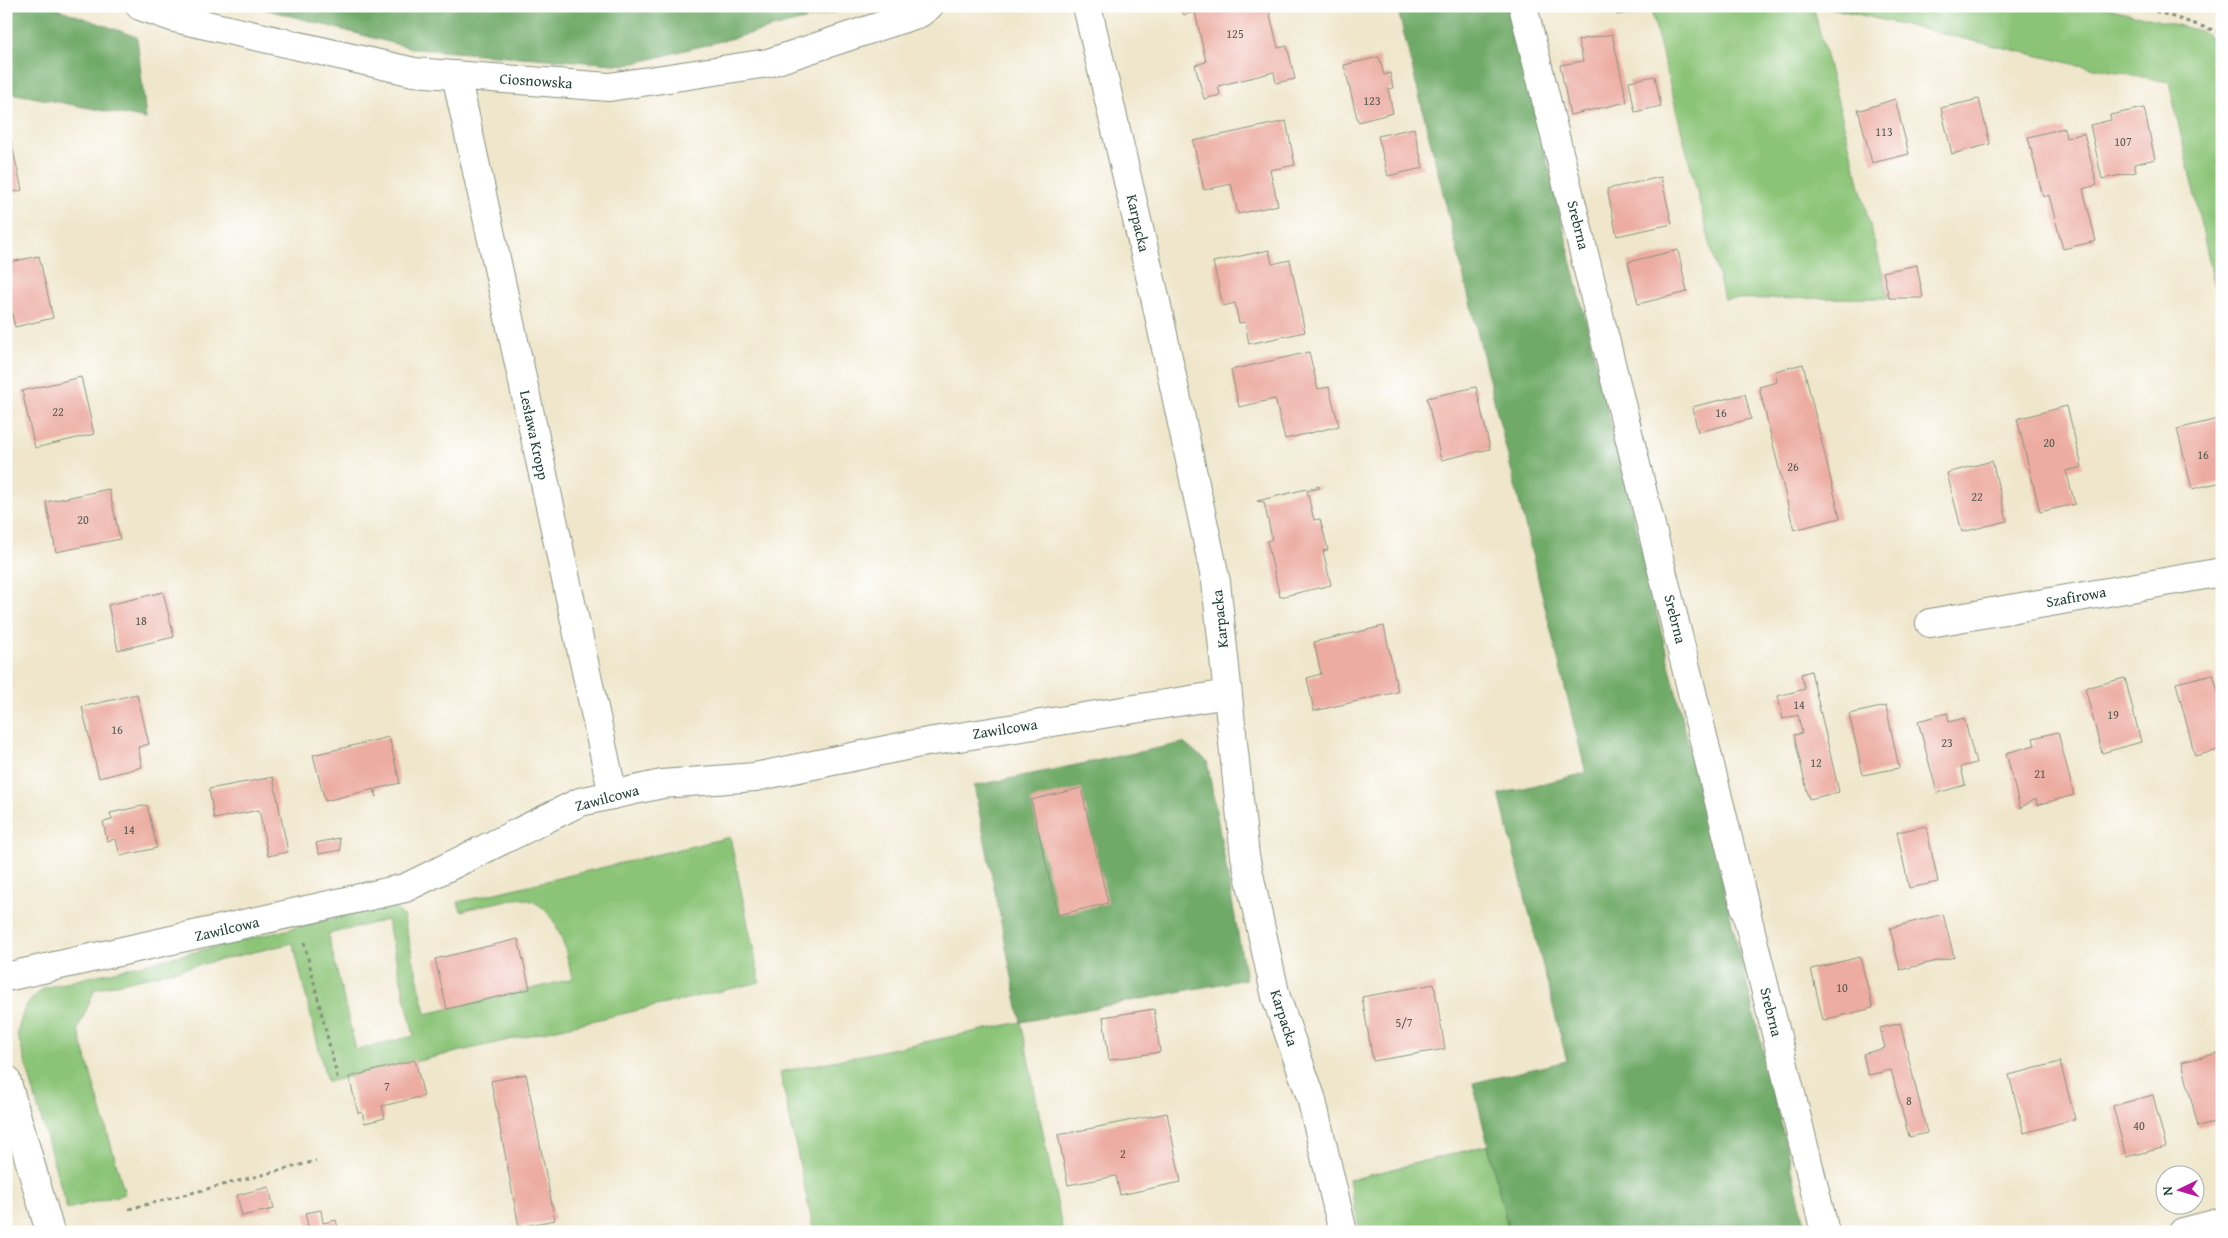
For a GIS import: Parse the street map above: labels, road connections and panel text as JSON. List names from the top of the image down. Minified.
{"streets":{"street":["Ciosnowska","Karpacka","Srebrna","Lesława Kropp","Szafirowa","Zawilcowa"]},"crossings":[["Ciosnowska","Lesława Kropp"],["Karpacka","Zawilcowa"],["Lesława Kropp","Zawilcowa"]],"house_numbers":["125","123","113","107","22","16","20","16","26","22","20","18","14","19","16","23","12","21","14","10","5/7","7","8","40","2"],"north":"left"}
